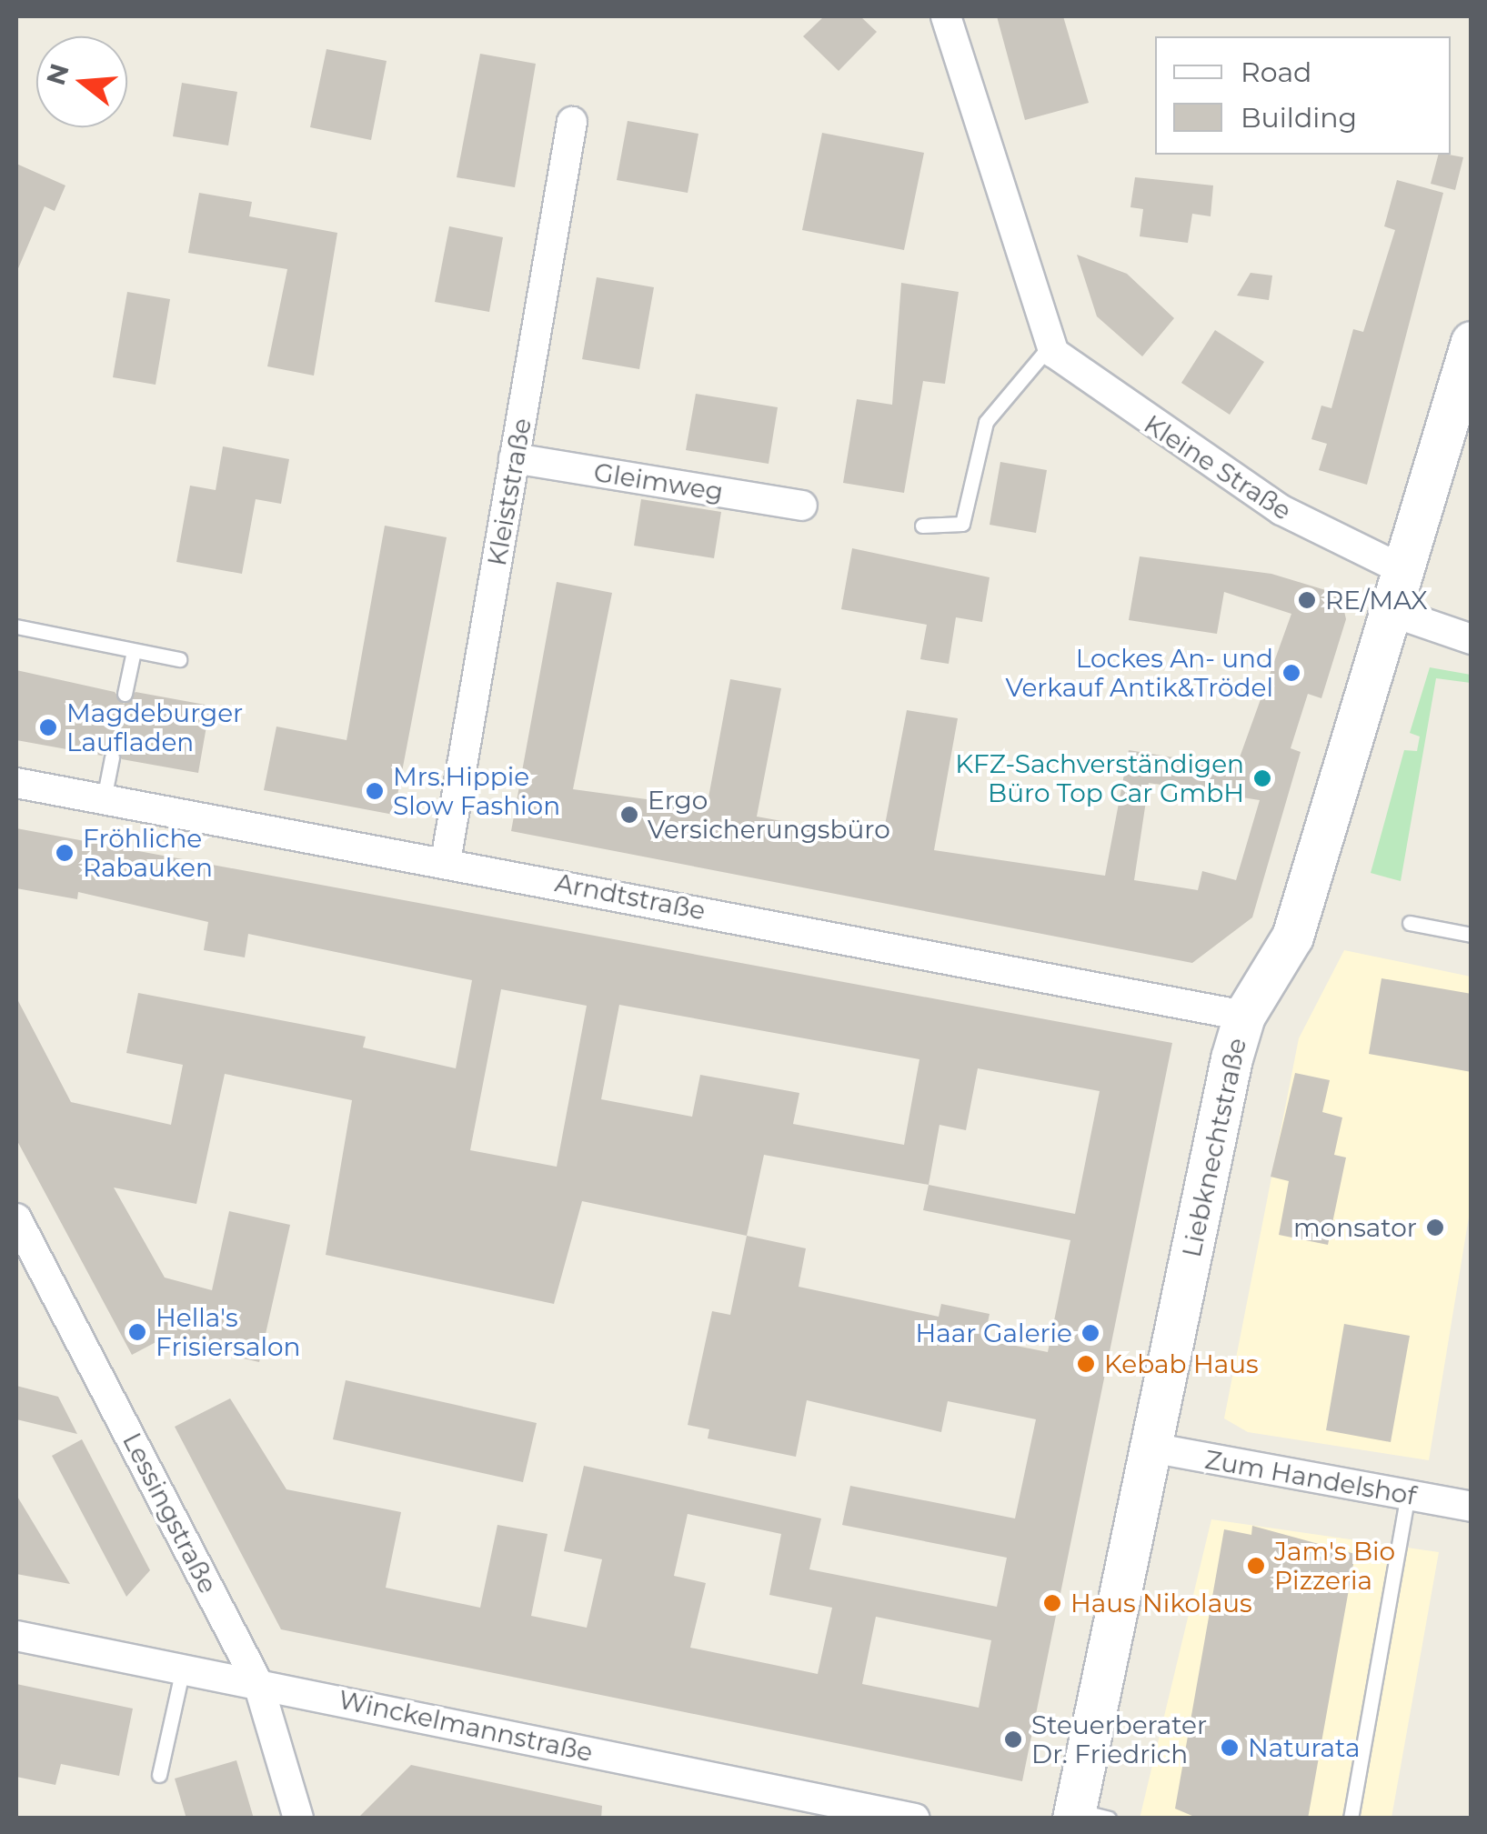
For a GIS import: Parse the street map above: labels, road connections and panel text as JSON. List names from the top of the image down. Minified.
{"streets":{"main road":["Liebknechtstraße"],"street":["Kleine Straße","Gleimweg","Kleiststraße","Arndtstraße","Zum Handelshof","Lessingstraße","Winckelmannstraße"]},"crossings":[["Kleine Straße","Liebknechtstraße"],["Gleimweg","Kleiststraße"],["Kleiststraße","Arndtstraße"],["Arndtstraße","Liebknechtstraße"],["Liebknechtstraße","Zum Handelshof"],["Lessingstraße","Winckelmannstraße"]],"places":["RE/MAX","Lockes An- und Verkauf Antik&Trödel","Magdeburger Laufladen","KFZ-Sachverständigen Büro Top Car GmbH","Mrs.Hippie Slow Fashion","Ergo Versicherungsbüro","Fröhliche Rabauken","monsator","Hella's Frisiersalon","Haar Galerie","Kebab Haus","Jam's Bio Pizzeria","Haus Nikolaus","Steuerberater Dr. Friedrich","Naturata"],"legend":["Road","Building"],"north":"left"}
